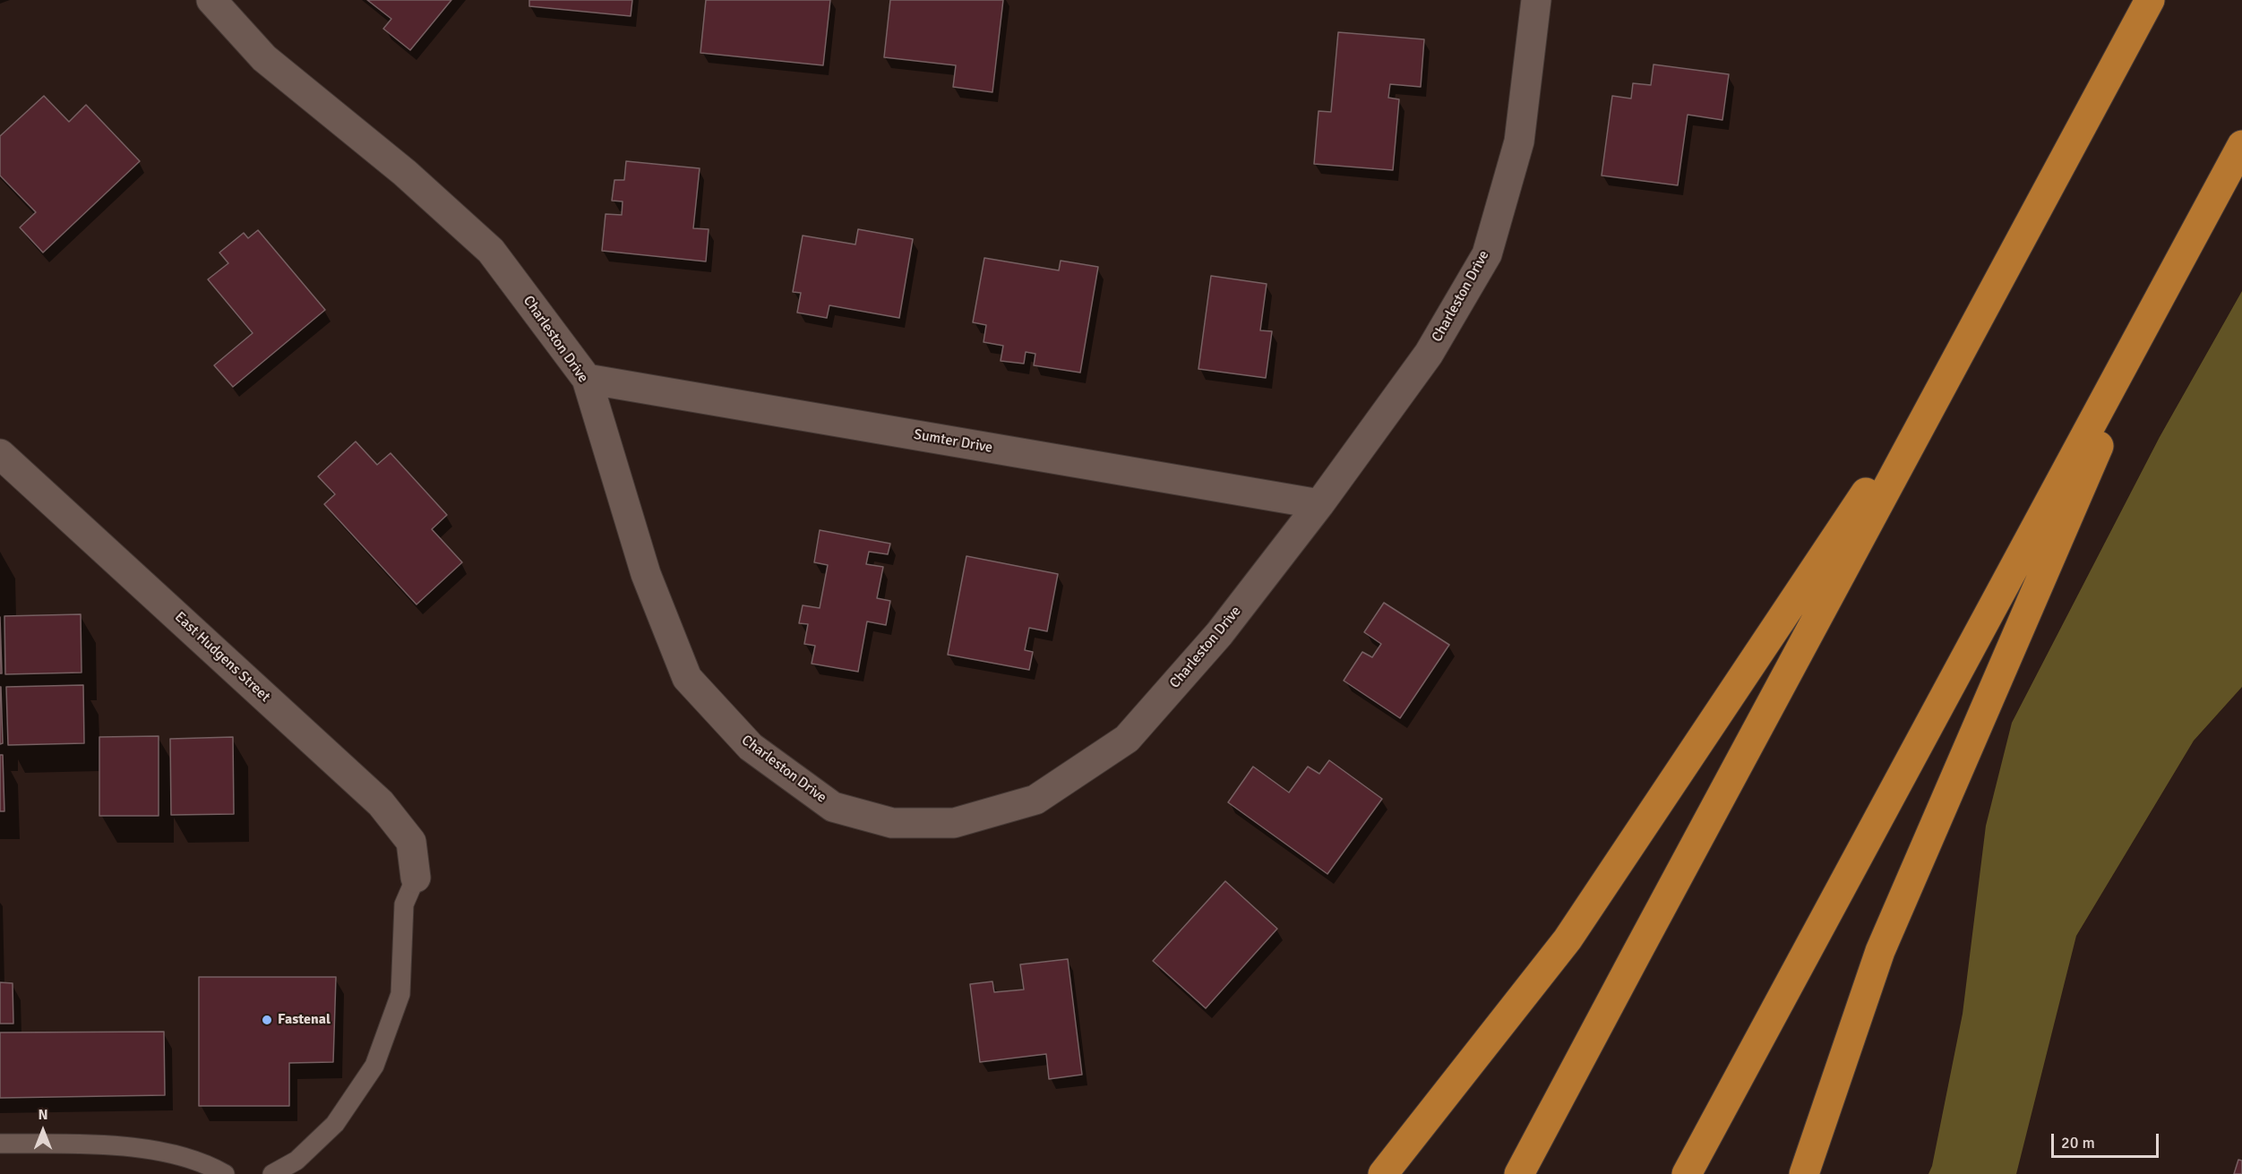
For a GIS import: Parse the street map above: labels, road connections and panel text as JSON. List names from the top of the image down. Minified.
{"streets":{"street":["Charleston Drive","Sumter Drive","East Hudgens Street"]},"crossings":[["Charleston Drive","Sumter Drive"]],"places":["Fastenal"],"scale_bar":"20 m","north":"top"}
